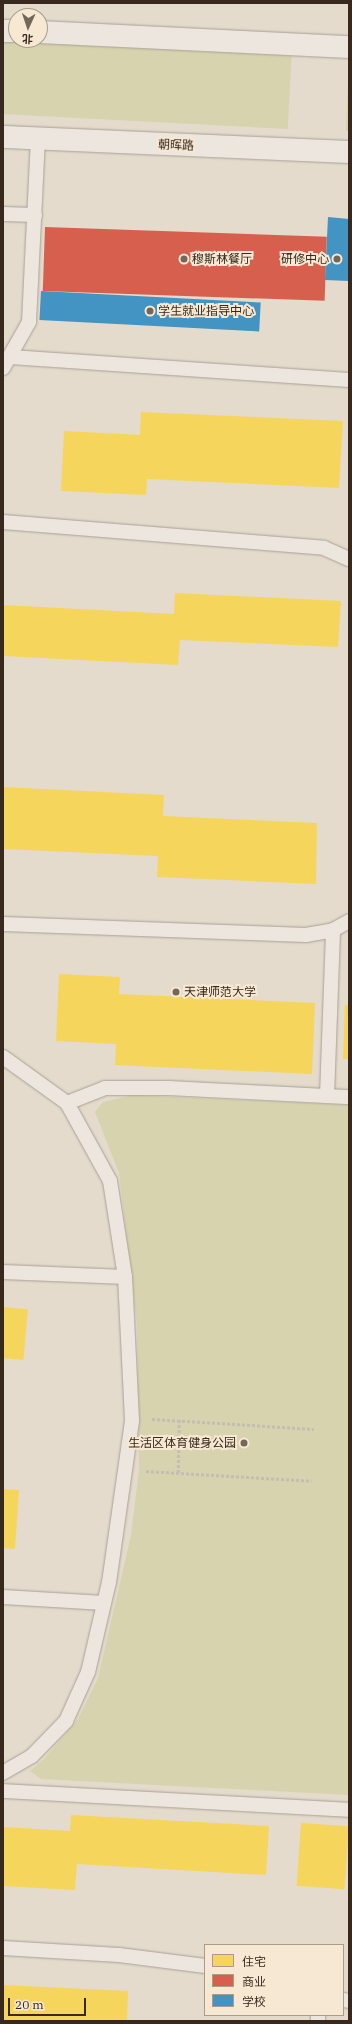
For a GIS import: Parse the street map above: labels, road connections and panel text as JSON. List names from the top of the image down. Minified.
{"streets":{"street":["朝晖路"]},"places":["穆斯林餐厅","研修中心","学生就业指导中心","天津师范大学","生活区体育健身公园"],"legend":["住宅","商业","学校"],"scale_bar":"20 m","north":"bottom"}
